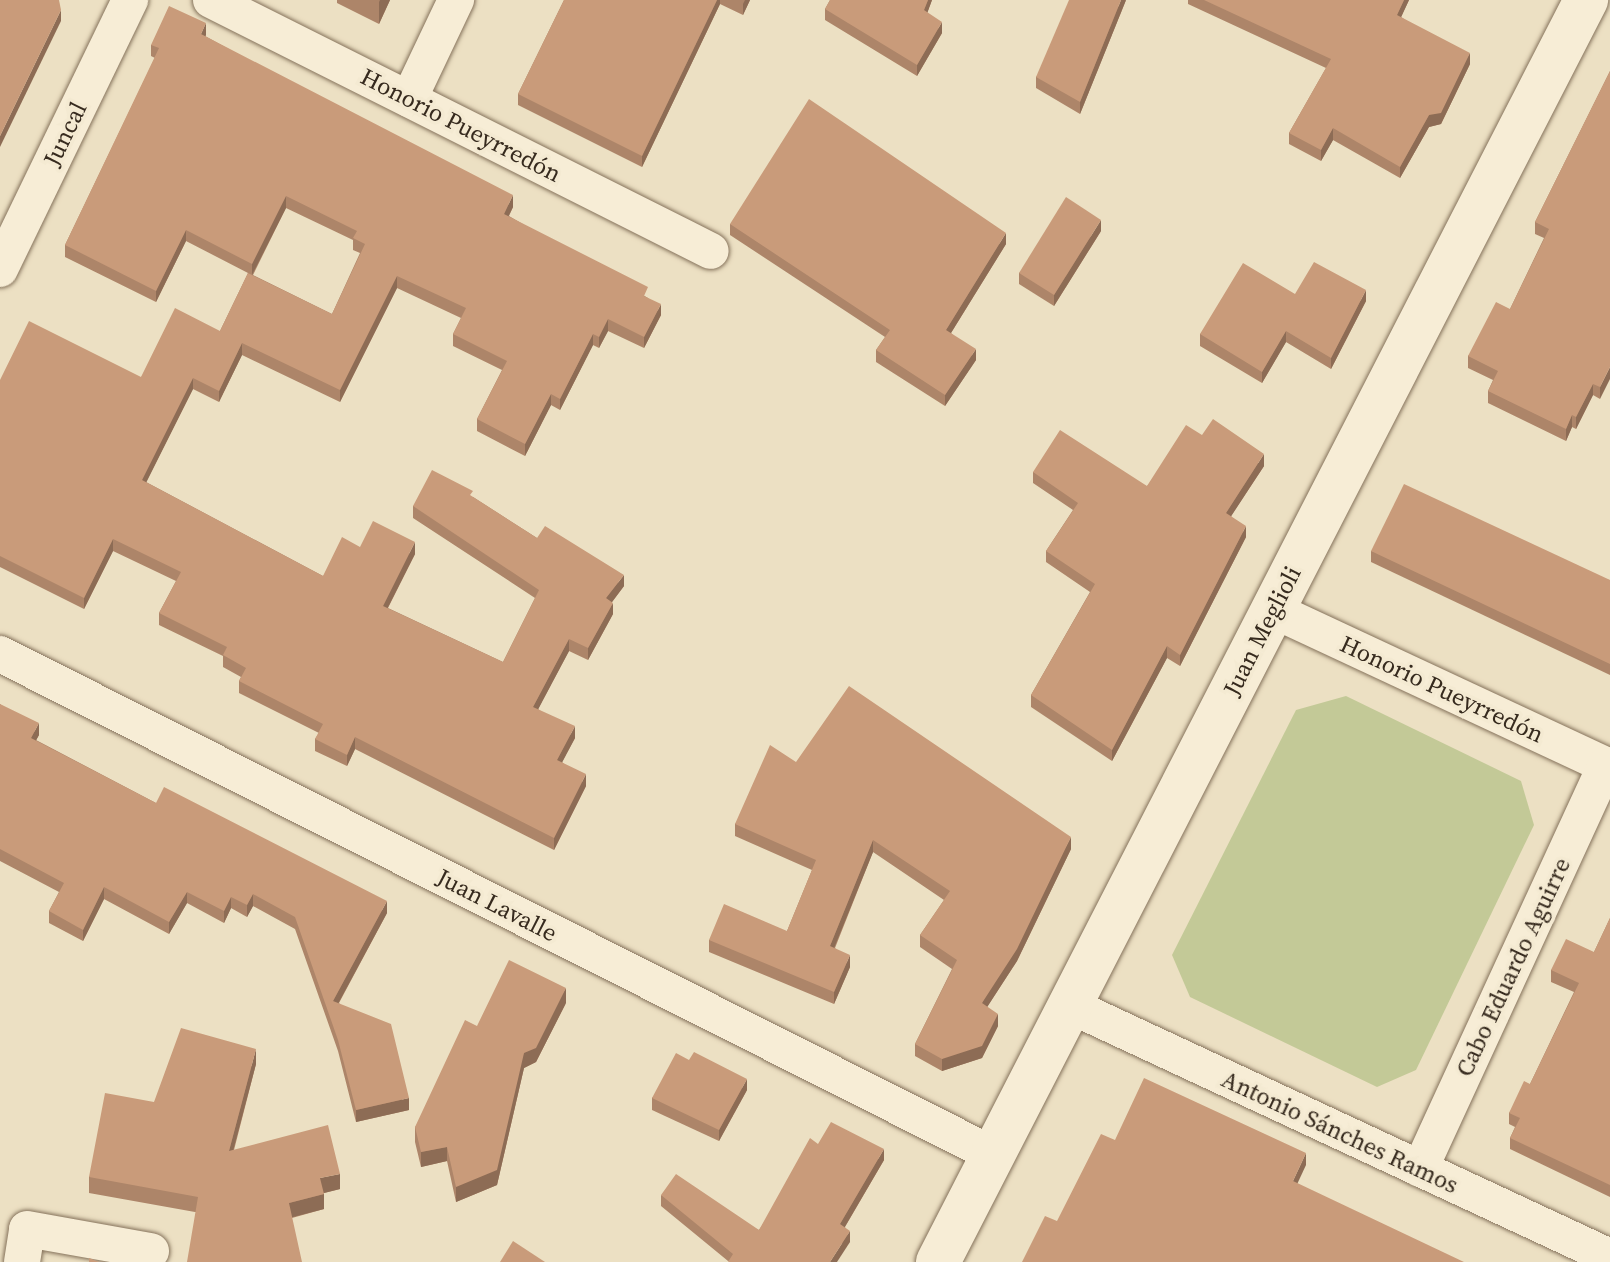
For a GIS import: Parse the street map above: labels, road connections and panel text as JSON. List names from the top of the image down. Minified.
{"streets":{"main road":["Juan Meglioli"],"street":["Honorio Pueyrredón","Juncal","Juan Lavalle","Cabo Eduardo Aguirre","Antonio Sánches Ramos"]},"crossings":[["Honorio Pueyrredón","Juan Meglioli"],["Honorio Pueyrredón","Cabo Eduardo Aguirre"],["Juan Meglioli","Juan Lavalle"],["Juan Meglioli","Antonio Sánches Ramos"],["Cabo Eduardo Aguirre","Antonio Sánches Ramos"]]}
